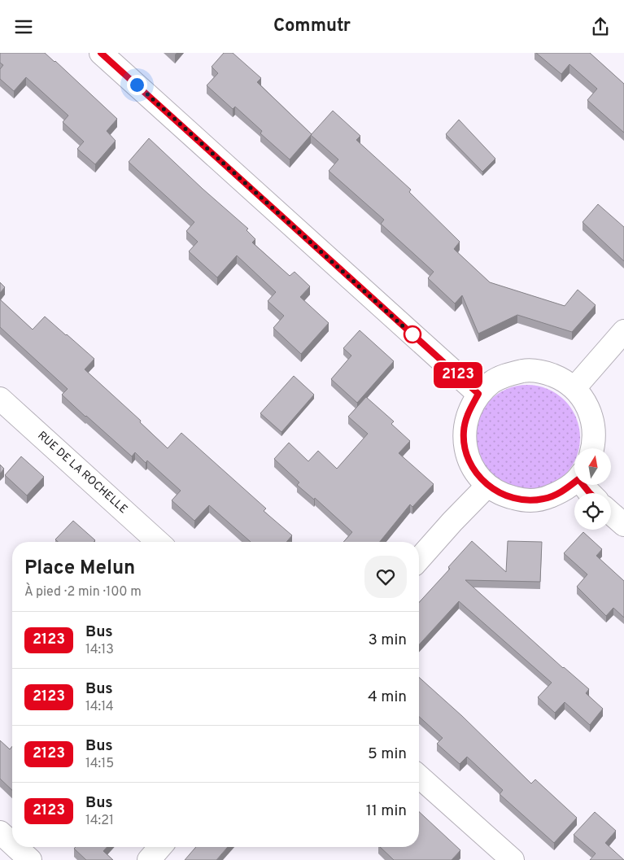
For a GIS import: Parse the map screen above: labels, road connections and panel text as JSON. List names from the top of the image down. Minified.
{"streets":{"street":["RUE DE LA ROCHELLE"]},"lines":["bus line 2123"],"north":"top","page":{"header":"Commutr","on_map":"2123","heading":["Place Melun","À pied · 2 min · 100 m"],"list":[{"mark":"2123","name":"Bus","note":"14:13","value":"3 min"},{"mark":"2123","name":"Bus","note":"14:14","value":"4 min"},{"mark":"2123","name":"Bus","note":"14:15","value":"5 min"},{"mark":"2123","name":"Bus","note":"14:21","value":"11 min"}]}}
